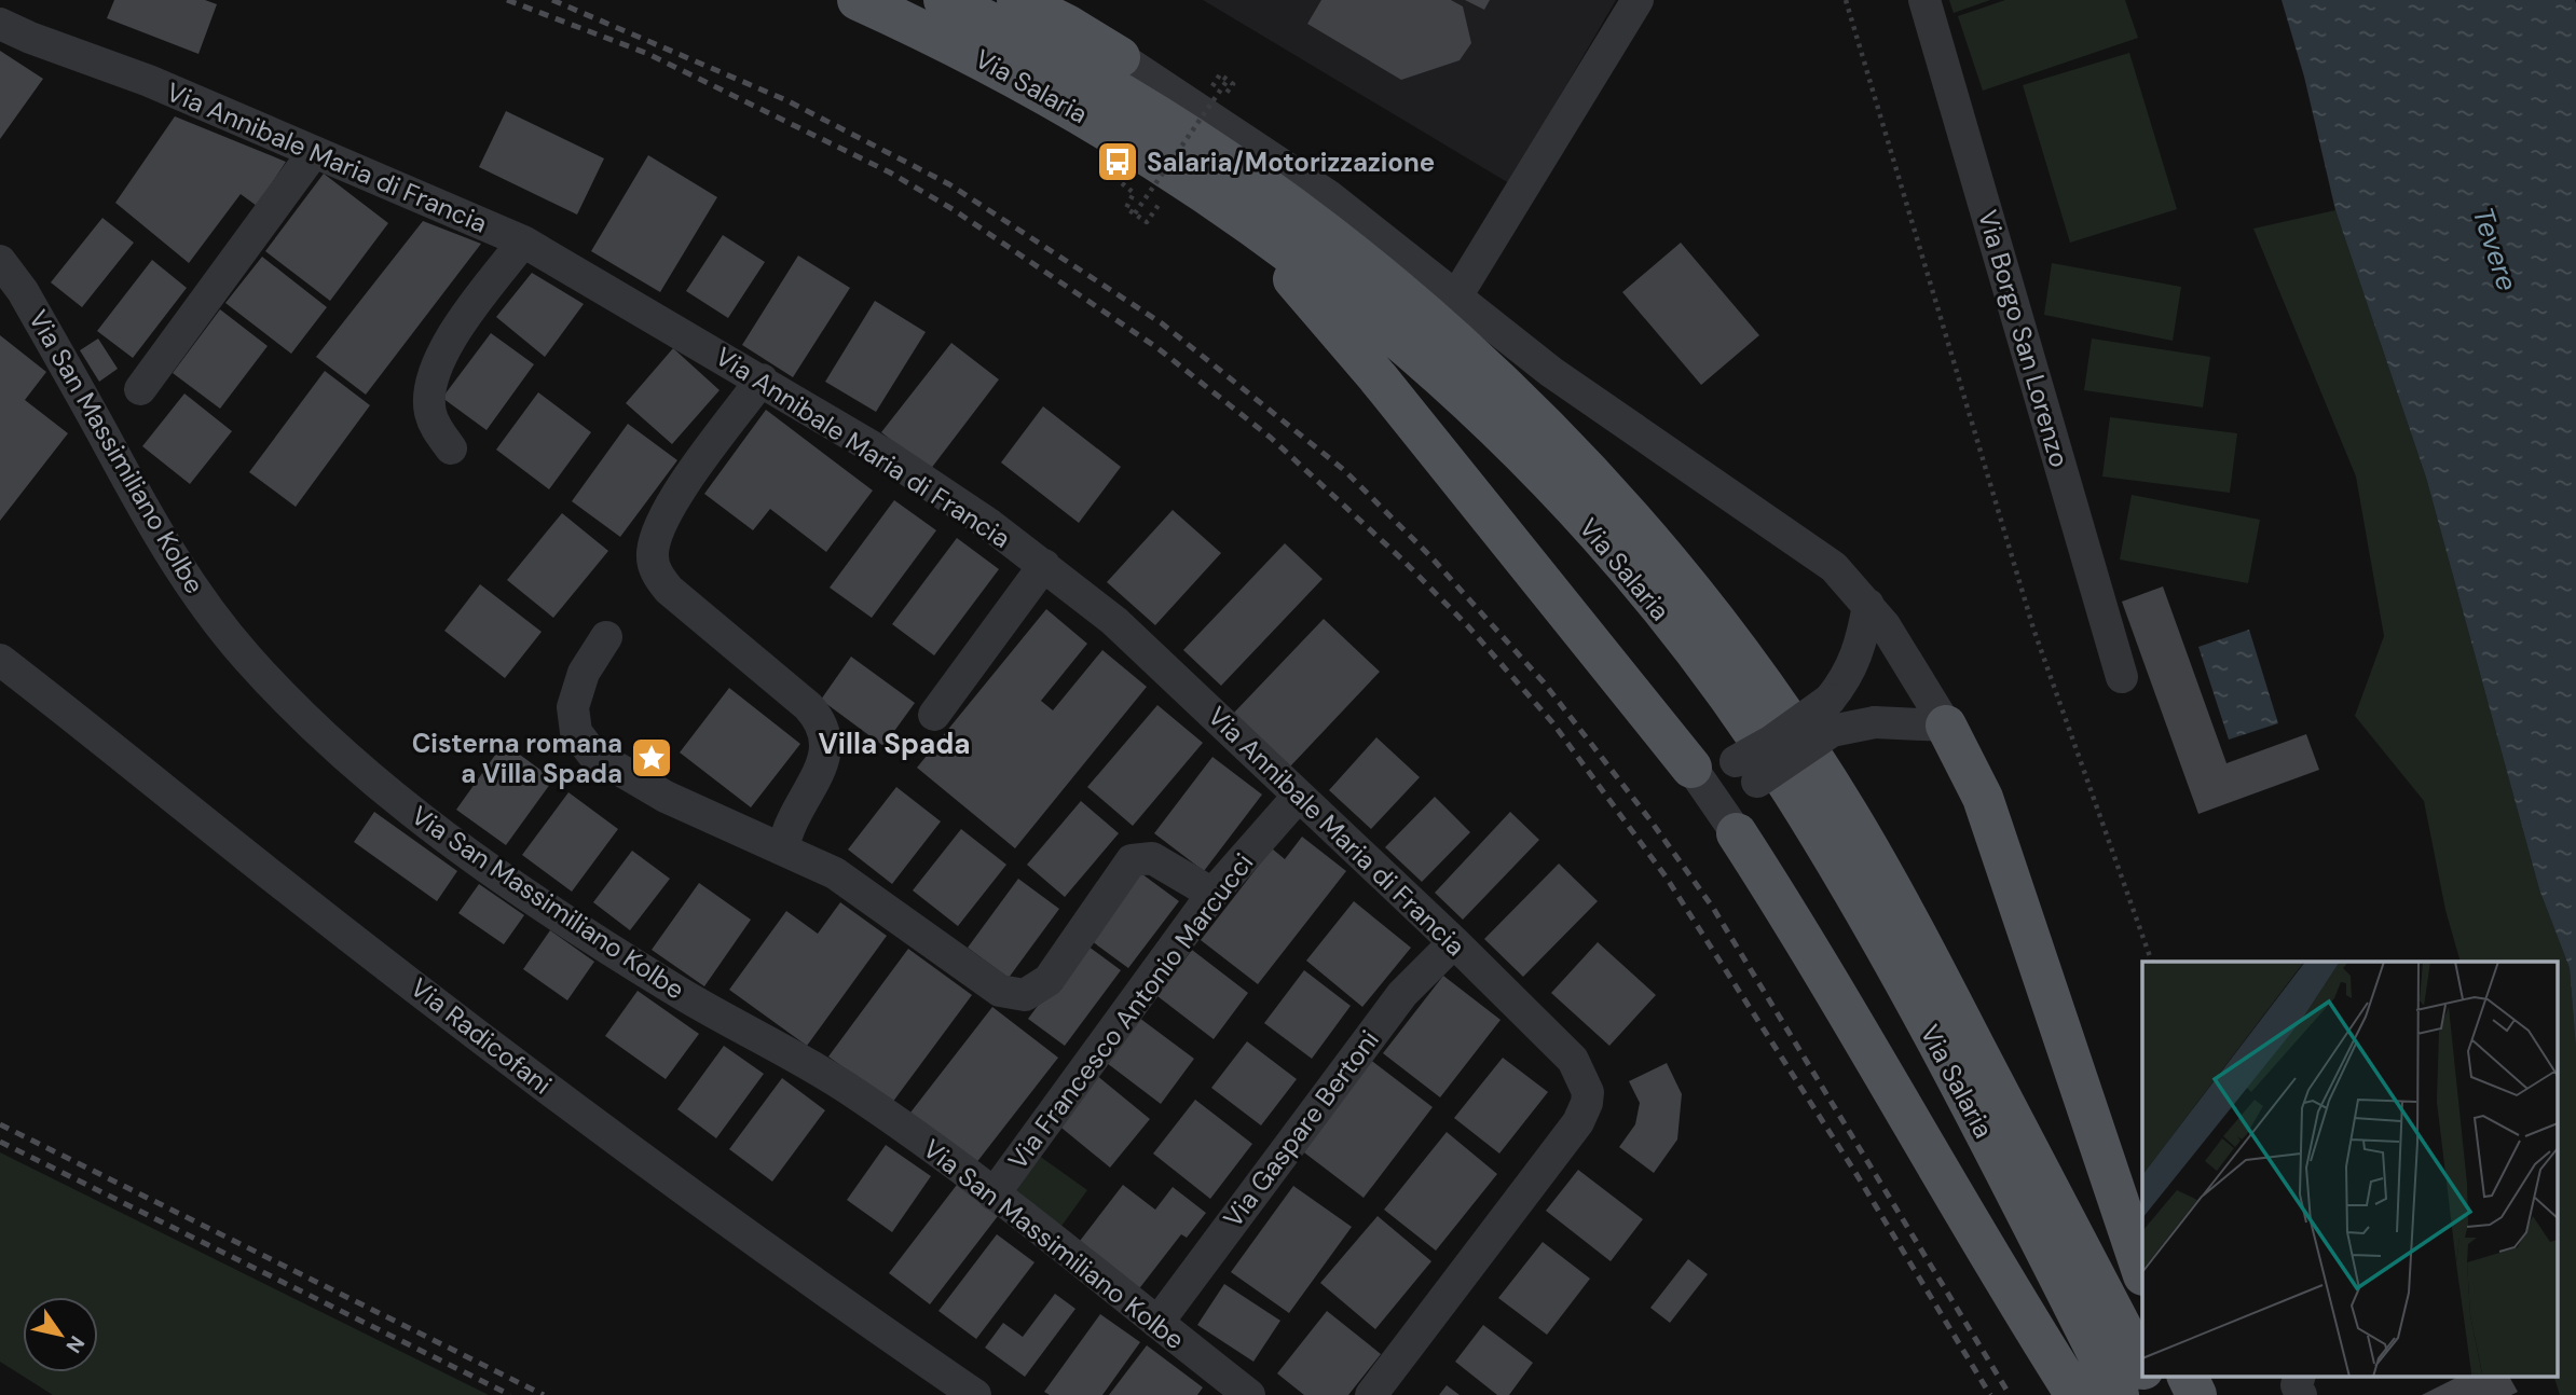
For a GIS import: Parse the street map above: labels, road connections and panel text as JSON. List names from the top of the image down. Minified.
{"streets":{"main road":["Via Salaria"],"street":["Via Annibale Maria di Francia","Via Borgo San Lorenzo","Via San Massimiliano Kolbe","Via Francesco Antonio Marcucci","Via Radicofani","Via Gaspare Bertoni"]},"crossings":[["Via Annibale Maria di Francia","Via Francesco Antonio Marcucci"],["Via Annibale Maria di Francia","Via Gaspare Bertoni"],["Via San Massimiliano Kolbe","Via Francesco Antonio Marcucci"],["Via San Massimiliano Kolbe","Via Gaspare Bertoni"]],"districts":["Villa Spada"],"water":["Tevere"],"places":{"bus stop":["Salaria/Motorizzazione"],"place":["Cisterna romana a Villa Spada"]},"north":"bottom right"}
